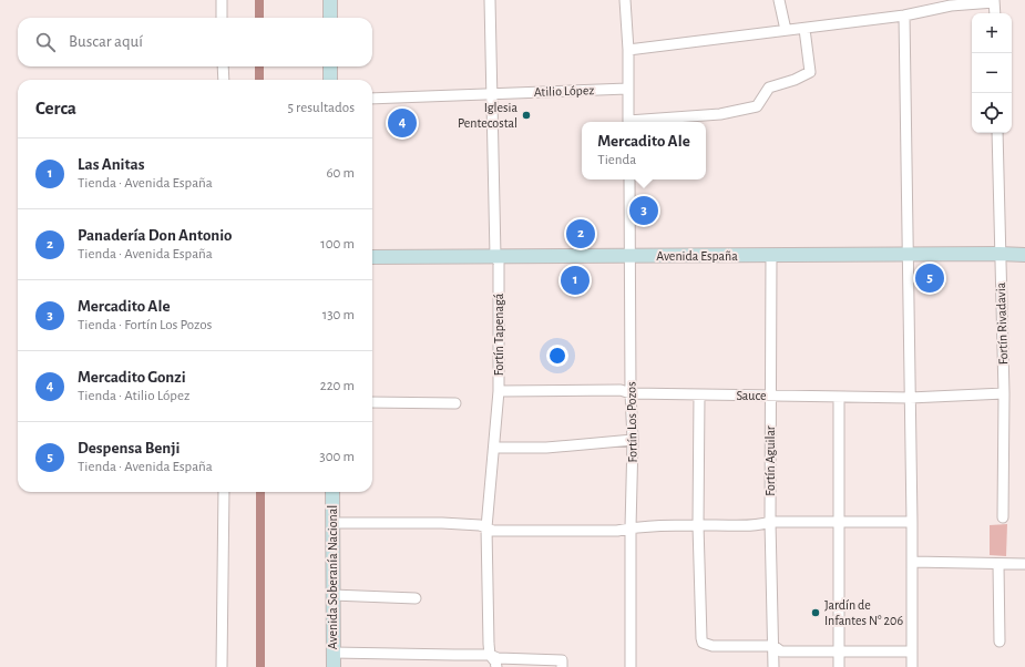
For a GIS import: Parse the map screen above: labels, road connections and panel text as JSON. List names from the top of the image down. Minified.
{"streets":{"main road":["Avenida España","Avenida Soberanía Nacional"],"street":["Atilio López","Fortín Rivadavia","Fortín Tapenagá","Sauce","Fortín Los Pozos","Fortín Aguilar"]},"crossings":[["Atilio López","Fortín Tapenagá"],["Avenida España","Fortín Rivadavia"],["Avenida España","Fortín Tapenagá"],["Avenida España","Fortín Los Pozos"],["Avenida España","Fortín Aguilar"],["Fortín Rivadavia","Sauce"],["Fortín Tapenagá","Sauce"],["Sauce","Fortín Los Pozos"],["Sauce","Fortín Aguilar"]],"places":["Iglesia Pentecostal","Jardín de Infantes N° 206"],"page":{"map_buttons":["+","−"],"search":"Buscar aquí","heading":["Cerca","5 resultados"],"pins":["4","3","2","5","1"],"popup":["Mercadito Ale","Tienda"],"list":[{"mark":"1","name":"Las Anitas","note":"Tienda · Avenida España","value":"60 m"},{"mark":"2","name":"Panadería Don Antonio","note":"Tienda · Avenida España","value":"100 m"},{"mark":"3","name":"Mercadito Ale","note":"Tienda · Fortín Los Pozos","value":"130 m"},{"mark":"4","name":"Mercadito Gonzi","note":"Tienda · Atilio López","value":"220 m"},{"mark":"5","name":"Despensa Benji","note":"Tienda · Avenida España","value":"300 m"}]}}
